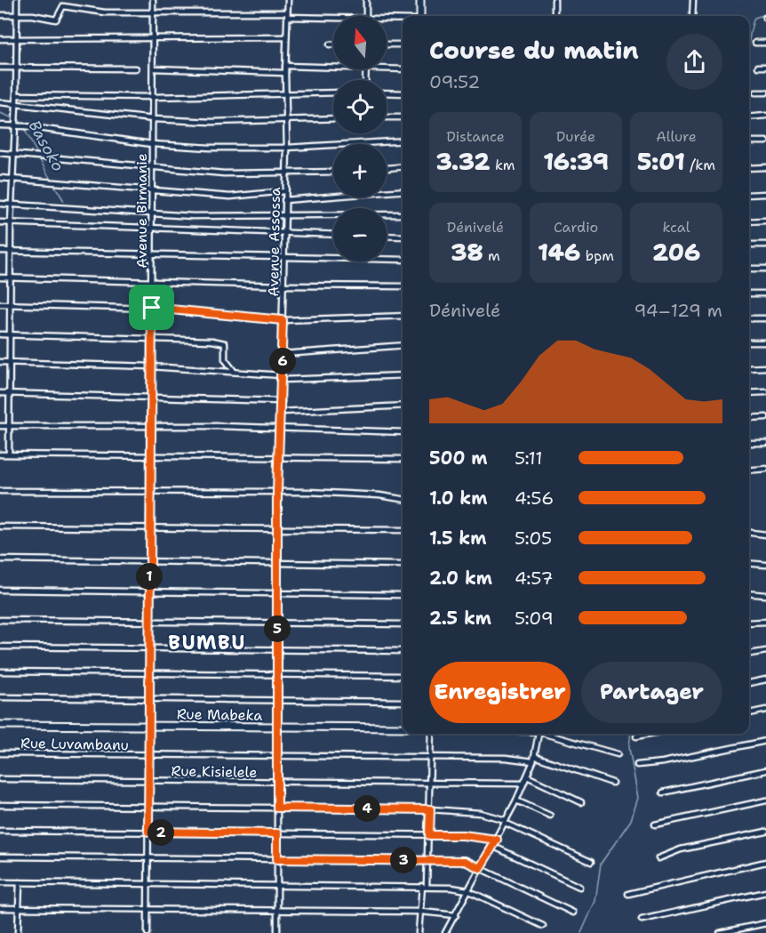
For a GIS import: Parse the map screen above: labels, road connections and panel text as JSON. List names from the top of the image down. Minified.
{"streets":{"street":["Avenue Birmanie","Avenue Assossa","Rue Mabeka","Rue Luvambanu","Rue Kisielele"]},"crossings":[["Avenue Birmanie","Rue Mabeka"],["Avenue Birmanie","Rue Luvambanu"],["Avenue Birmanie","Rue Kisielele"],["Avenue Assossa","Rue Mabeka"],["Avenue Assossa","Rue Luvambanu"],["Avenue Assossa","Rue Kisielele"]],"districts":["BUMBU"],"water":["Basoko"],"north":"top","page":{"map_buttons":["+","−"],"heading":["Course du matin","09:52"],"stats":[["Distance","3.32 km"],["Durée","16:39"],["Allure","5:01 /km"],["Dénivelé","38 m"],["Cardio","146 bpm"],["kcal","206"]],"chart":["Dénivelé","94–129 m"],"pins":["6","1","5","4","2","3"],"list":[{"name":"500 m","note":"5:11"},{"name":"1.0 km","note":"4:56"},{"name":"1.5 km","note":"5:05"},{"name":"2.0 km","note":"4:57"},{"name":"2.5 km","note":"5:09"}],"buttons":["Enregistrer","Partager"]}}
